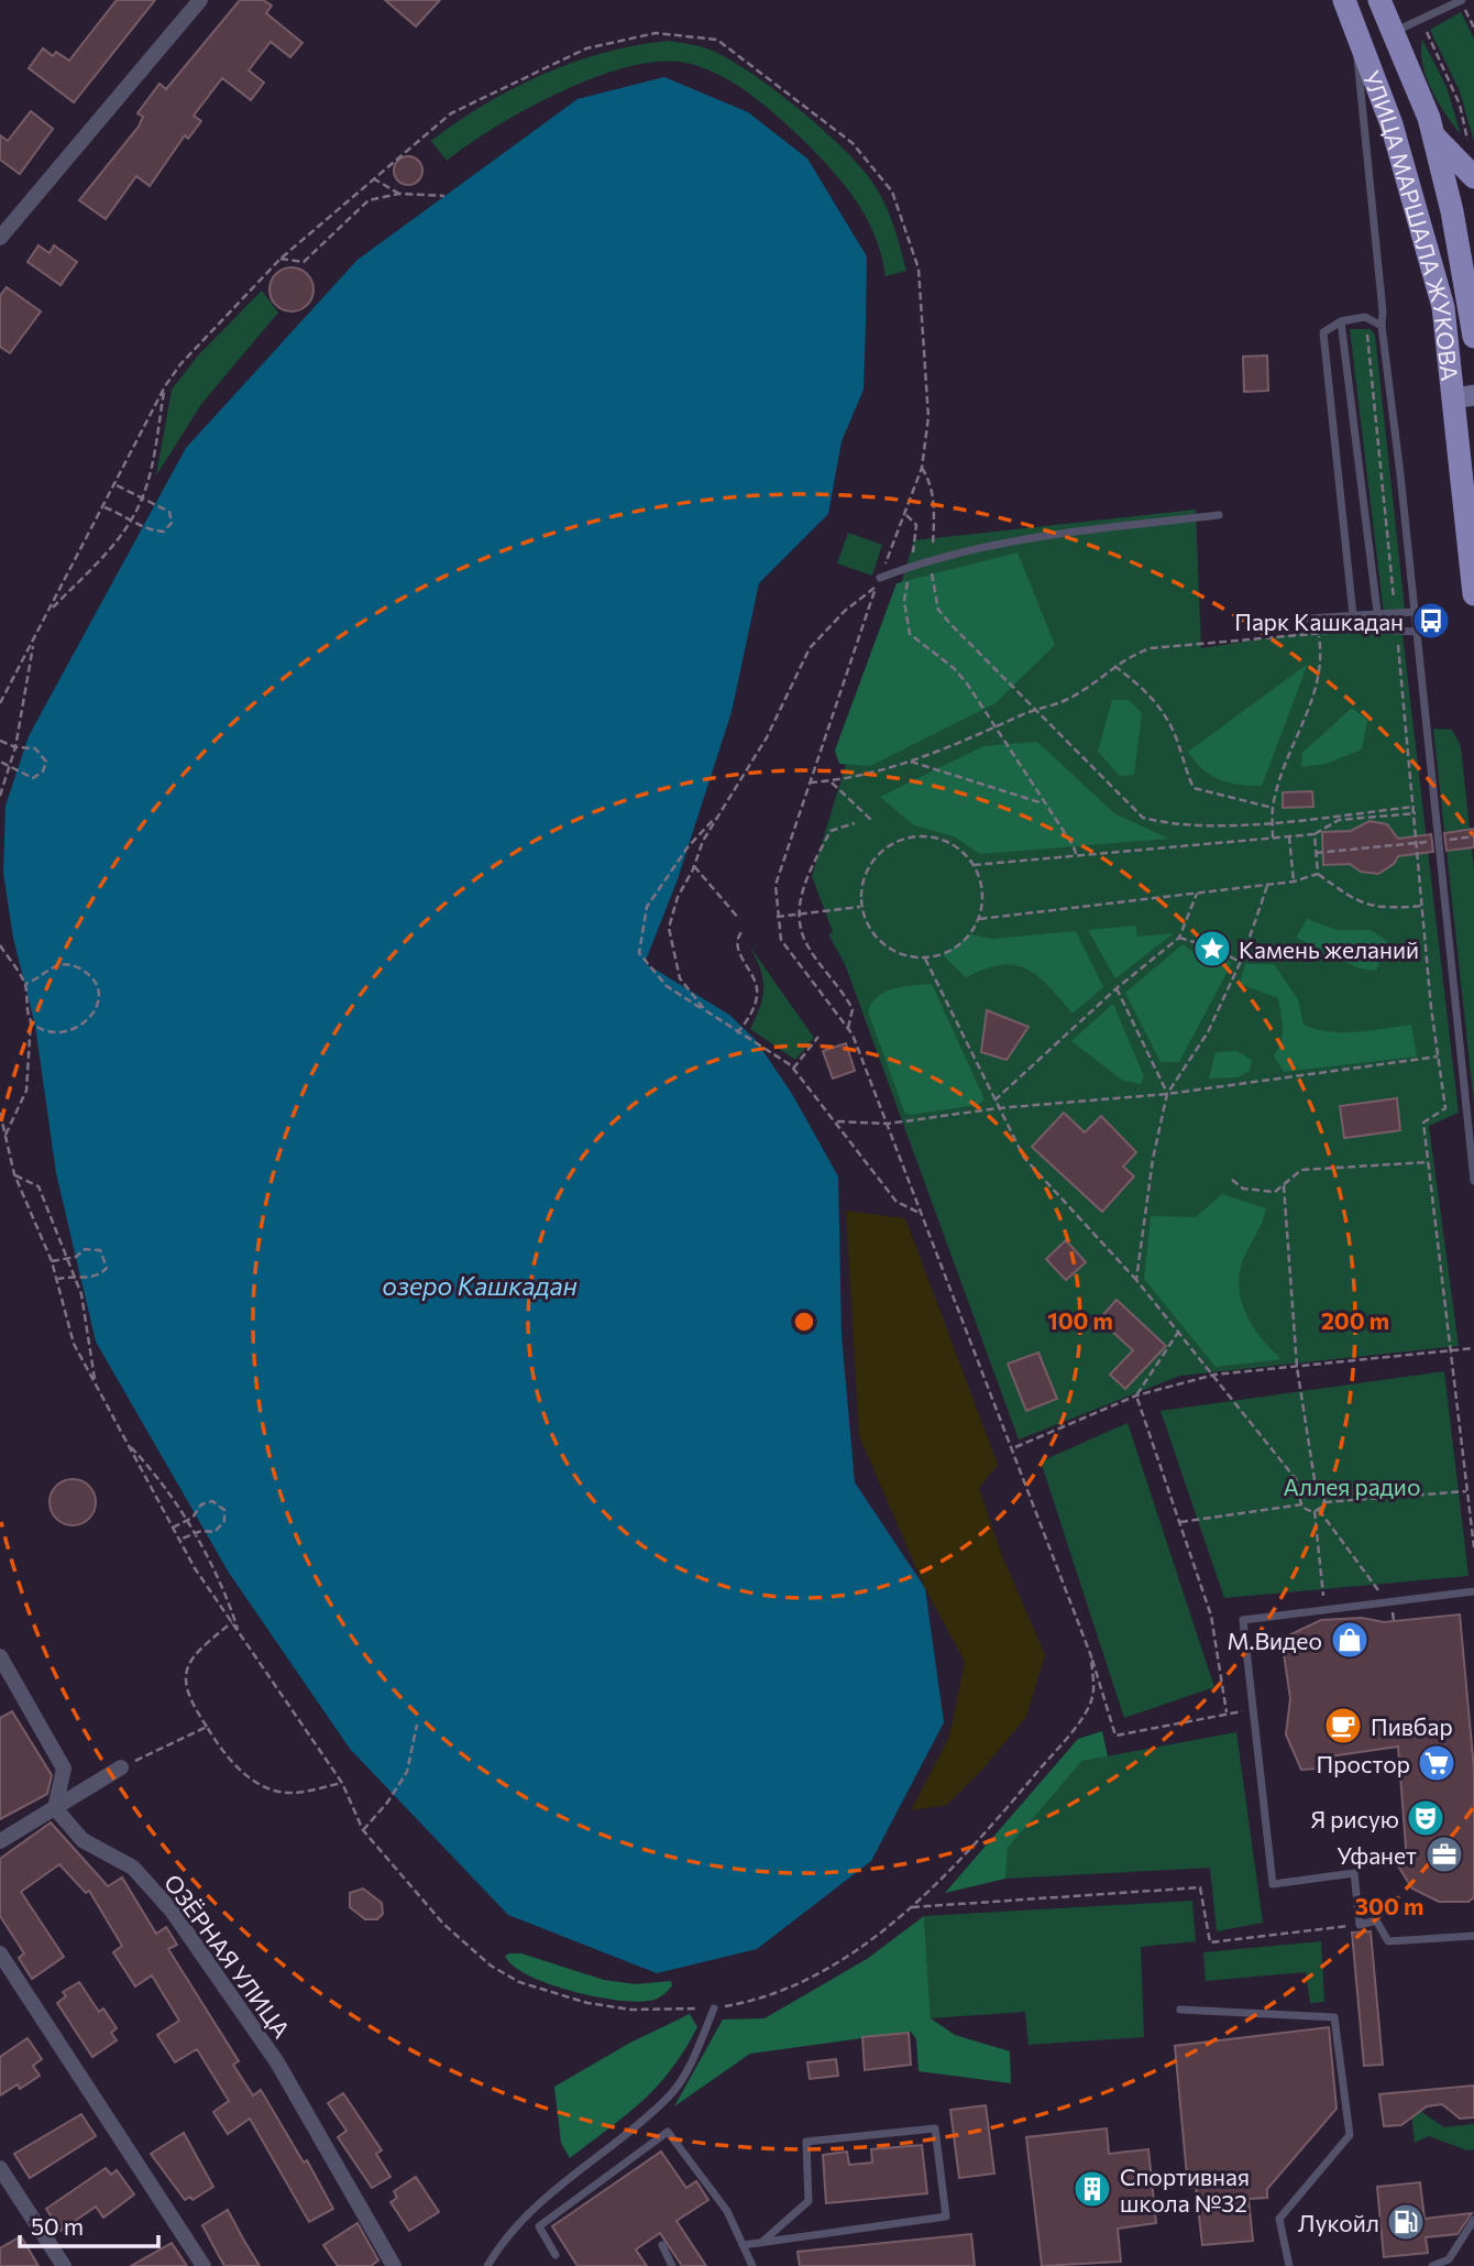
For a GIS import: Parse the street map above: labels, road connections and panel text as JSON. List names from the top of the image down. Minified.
{"streets":{"main road":["УЛИЦА МАРШАЛА ЖУКОВА"],"street":["ОЗЁРНАЯ УЛИЦА"]},"water":["озеро Кашкадан"],"parks":["Аллея радио"],"places":{"bus stop":["Парк Кашкадан"],"place":["Камень желаний"],"shop":["М.Видео"],"cafe":["Пивбар"],"supermarket":["Простор"],"theatre":["Я рисую"],"office":["Уфанет"],"building":["Спортивная школа №32"],"fuel station":["Лукойл"]},"scale_bar":"50 m","rings":["100 m","200 m","300 m"]}
